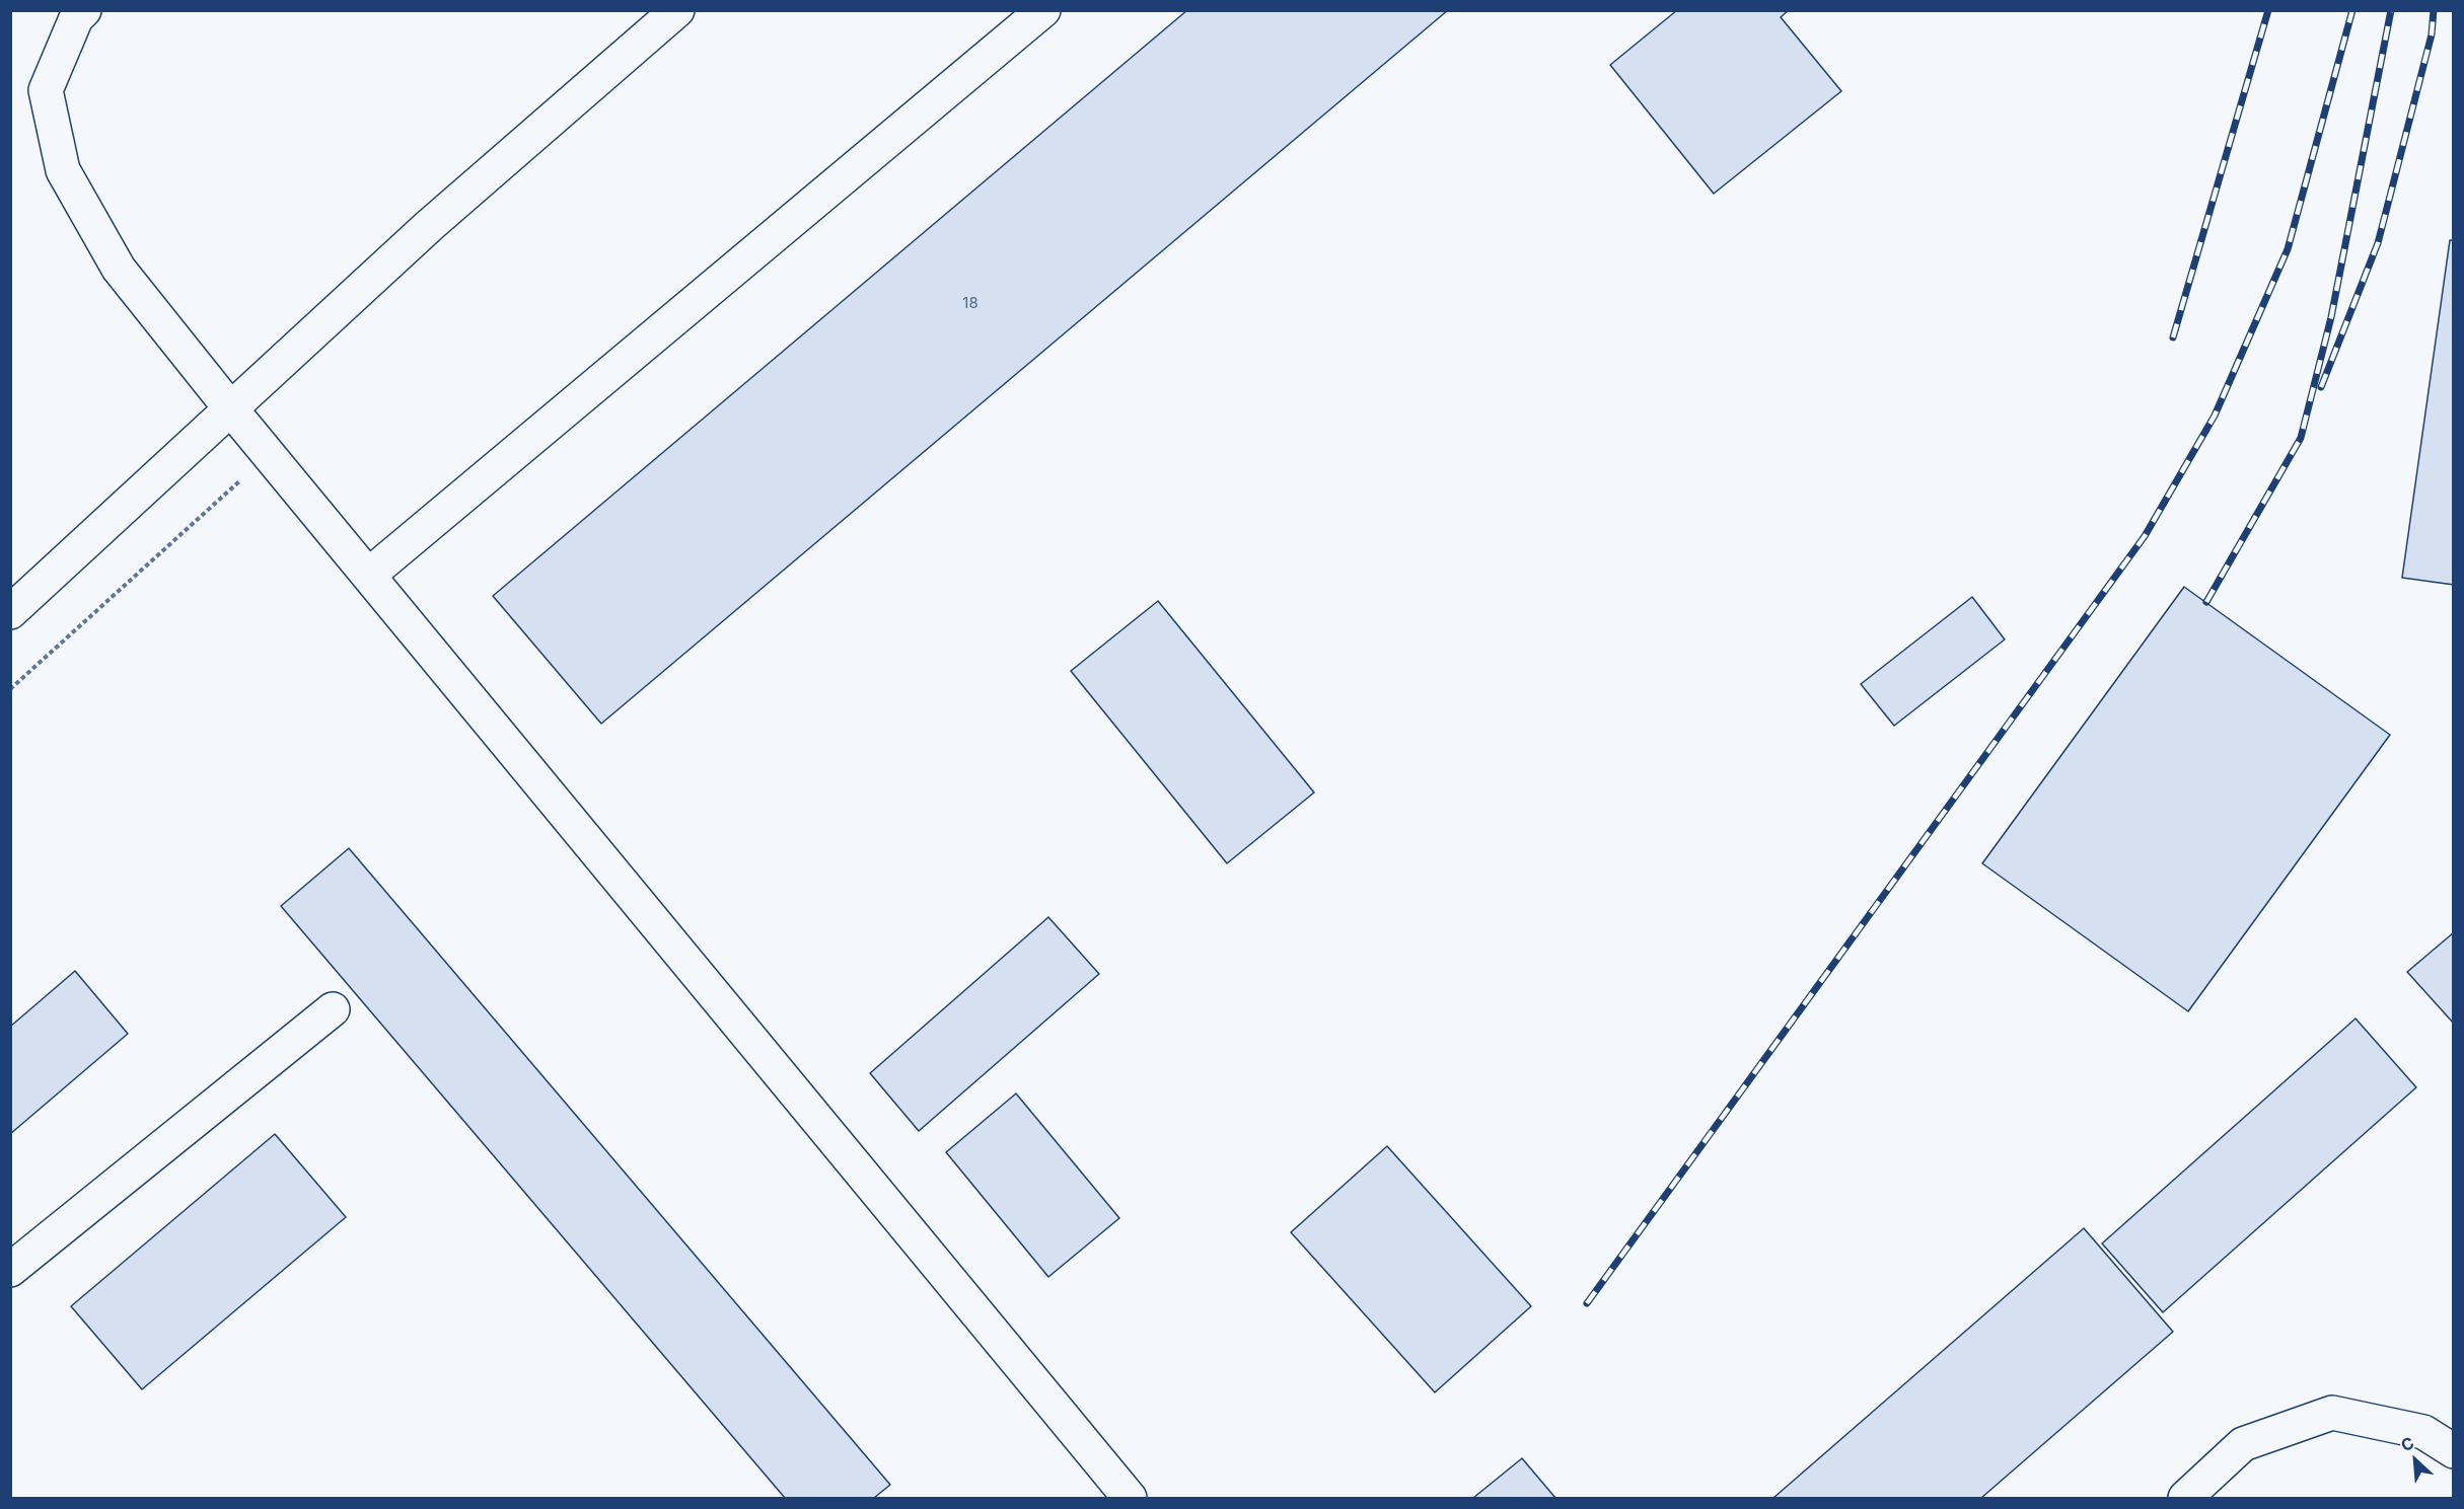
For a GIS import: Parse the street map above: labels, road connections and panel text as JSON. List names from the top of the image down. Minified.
{"house_numbers":["18"],"north":"top left"}
